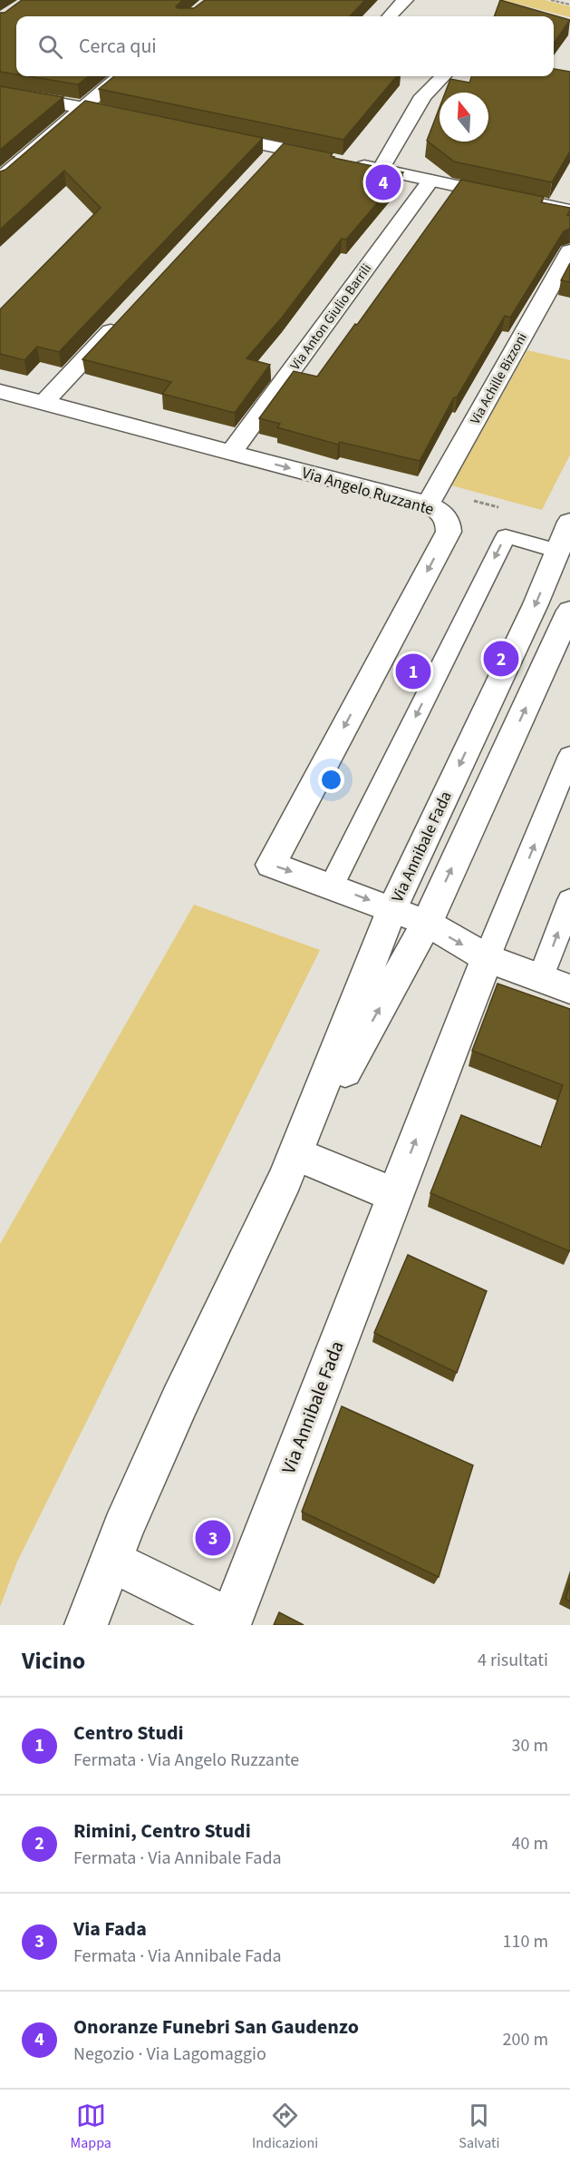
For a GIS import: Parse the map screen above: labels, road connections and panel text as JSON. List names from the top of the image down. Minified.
{"streets":{"street":["Via Anton Giulio Barrili","Via Achille Bizzoni","Via Angelo Ruzzante","Via Annibale Fada"]},"crossings":[["Via Anton Giulio Barrili","Via Angelo Ruzzante"],["Via Achille Bizzoni","Via Angelo Ruzzante"],["Via Angelo Ruzzante","Via Annibale Fada"]],"north":"top","page":{"search":"Cerca qui","pins":["4","2","1","3"],"heading":["Vicino","4 risultati"],"list":[{"mark":"1","name":"Centro Studi","note":"Fermata · Via Angelo Ruzzante","value":"30 m"},{"mark":"2","name":"Rimini, Centro Studi","note":"Fermata · Via Annibale Fada","value":"40 m"},{"mark":"3","name":"Via Fada","note":"Fermata · Via Annibale Fada","value":"110 m"},{"mark":"4","name":"Onoranze Funebri San Gaudenzo","note":"Negozio · Via Lagomaggio","value":"200 m"}],"nav":["Mappa","Indicazioni","Salvati"]}}
